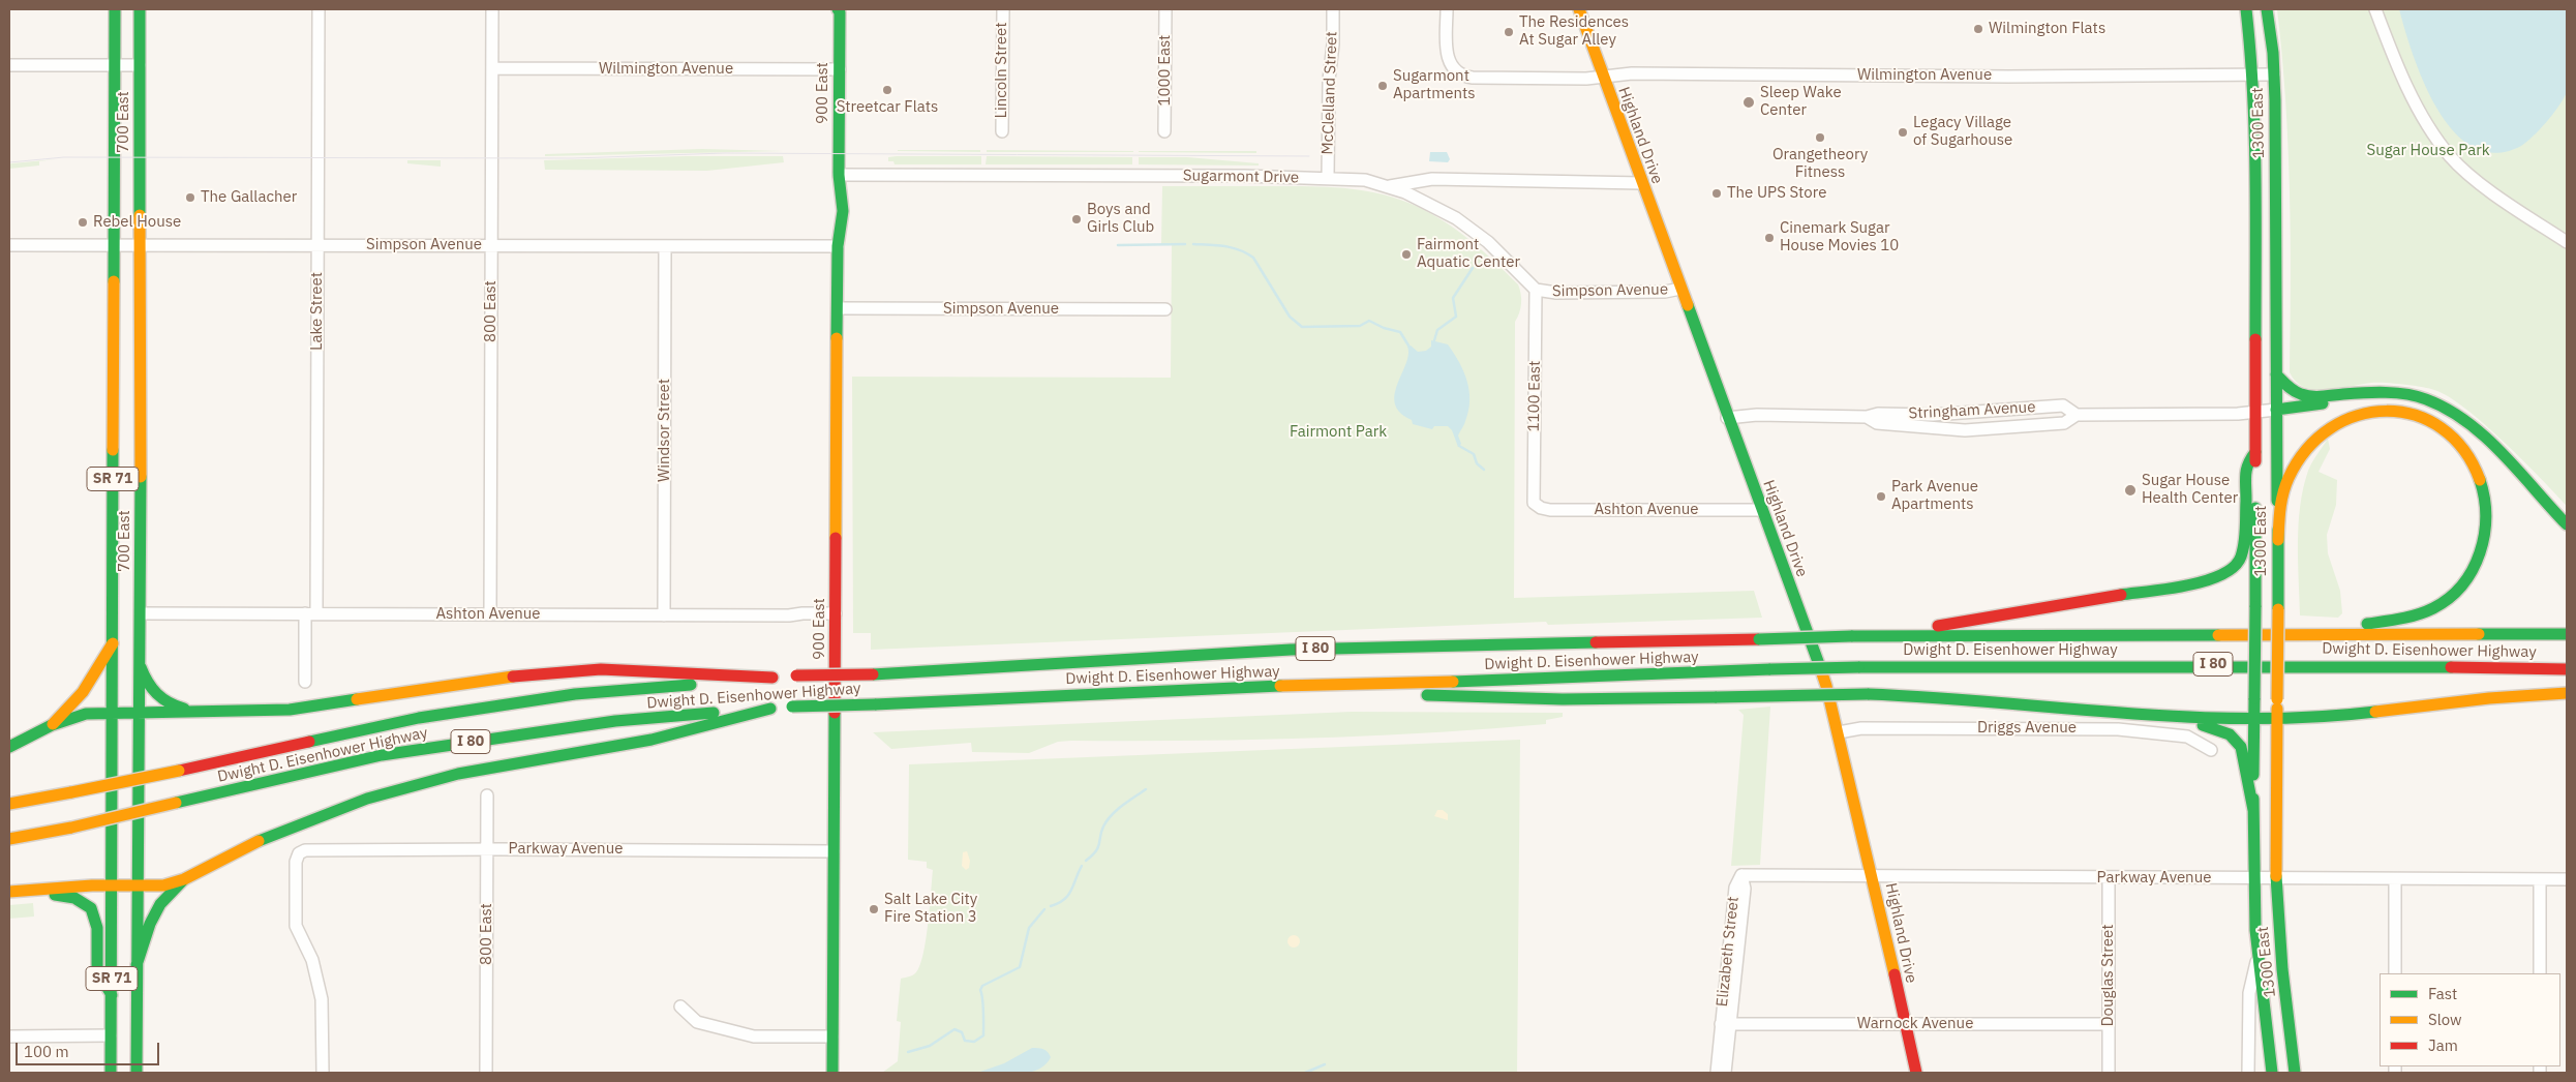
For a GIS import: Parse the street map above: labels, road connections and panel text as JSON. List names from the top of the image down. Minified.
{"streets":{"main road":["900 East","700 East","1300 East","Highland Drive","SR 71","I 80","Dwight D. Eisenhower Highway"],"street":["Wilmington Avenue","Lincoln Street","1000 East","McClelland Street","Sugarmont Drive","Simpson Avenue","Lake Street","800 East","1100 East","Stringham Avenue","Windsor Street","Ashton Avenue","Driggs Avenue","Parkway Avenue","Elizabeth Street","Douglas Street","Warnock Avenue"]},"crossings":[["Wilmington Avenue","900 East"],["Wilmington Avenue","1300 East"],["Wilmington Avenue","Highland Drive"],["Wilmington Avenue","800 East"],["900 East","Sugarmont Drive"],["900 East","Simpson Avenue"],["900 East","Ashton Avenue"],["900 East","Parkway Avenue"],["McClelland Street","Sugarmont Drive"],["700 East","Simpson Avenue"],["700 East","Ashton Avenue"],["1300 East","Stringham Avenue"],["1300 East","Parkway Avenue"],["Highland Drive","Sugarmont Drive"],["Highland Drive","Simpson Avenue"],["Highland Drive","Stringham Avenue"],["Highland Drive","Ashton Avenue"],["Highland Drive","Driggs Avenue"],["Highland Drive","Parkway Avenue"],["Highland Drive","Warnock Avenue"],["Sugarmont Drive","Simpson Avenue"],["Simpson Avenue","Lake Street"],["Simpson Avenue","800 East"],["Simpson Avenue","1100 East"],["Simpson Avenue","Windsor Street"],["Lake Street","Ashton Avenue"],["800 East","Ashton Avenue"],["800 East","Parkway Avenue"],["1100 East","Ashton Avenue"],["Windsor Street","Ashton Avenue"],["Parkway Avenue","Elizabeth Street"],["Parkway Avenue","Douglas Street"],["Elizabeth Street","Warnock Avenue"],["Douglas Street","Warnock Avenue"]],"parks":["Sugar House Park","Fairmont Park"],"places":["Wilmington Flats","The Residences At Sugar Alley","Sugarmont Apartments","Streetcar Flats","Sleep Wake Center","Legacy Village of Sugarhouse","Orangetheory Fitness","The UPS Store","The Gallacher","Boys and Girls Club","Rebel House","Cinemark Sugar House Movies 10","Fairmont Aquatic Center","Sugar House Health Center","Park Avenue Apartments","Salt Lake City Fire Station 3"],"legend":["Fast","Slow","Jam"],"scale_bar":"100 m"}
